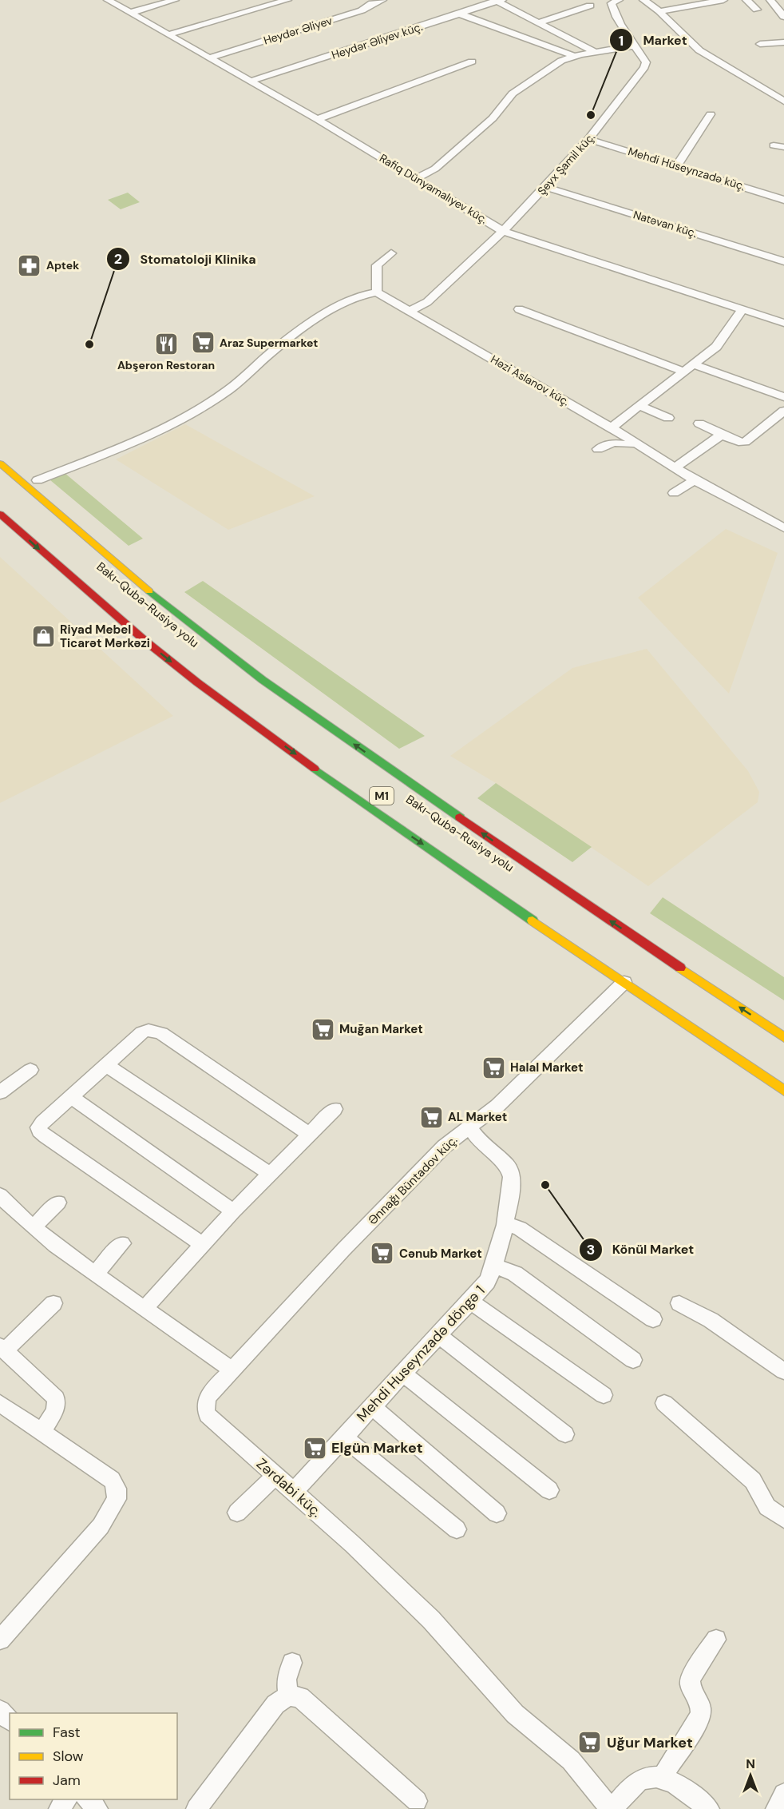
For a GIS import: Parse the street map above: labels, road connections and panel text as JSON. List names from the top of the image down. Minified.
{"streets":{"highway":["Bakı-Quba-Rusiya yolu","M1"],"street":["Heydər Əliyev","Heydər Əliyev küç.","Şeyx Şamil küç.","Mehdi Hüseynzadə küç.","Rafiq Dünyamalıyev küç.","Natəvan küç.","Həzi Aslanov küç.","Ənnağı Büntadov küç.","Mehdi Huseynzadə döngə 1","Zərdabi küç."]},"crossings":[["Heydər Əliyev","Rafiq Dünyamalıyev küç."],["Heydər Əliyev küç.","Rafiq Dünyamalıyev küç."],["Şeyx Şamil küç.","Mehdi Hüseynzadə küç."],["Şeyx Şamil küç.","Rafiq Dünyamalıyev küç."],["Şeyx Şamil küç.","Natəvan küç."],["Şeyx Şamil küç.","Həzi Aslanov küç."],["Ənnağı Büntadov küç.","Mehdi Huseynzadə döngə 1"],["Ənnağı Büntadov küç.","Zərdabi küç."],["Mehdi Huseynzadə döngə 1","Zərdabi küç."]],"places":{"other":["Market","Stomatoloji Klinika","Könül Market"],"pharmacy":["Aptek"],"supermarket":["Araz Supermarket","Muğan Market","Halal Market","AL Market","Cənub Market","Elgün Market","Uğur Market"],"restaurant":["Abşeron Restoran"],"shop":["Riyad Mebel Ticarət Mərkəzi"]},"legend":["Fast","Slow","Jam"],"north":"top"}
